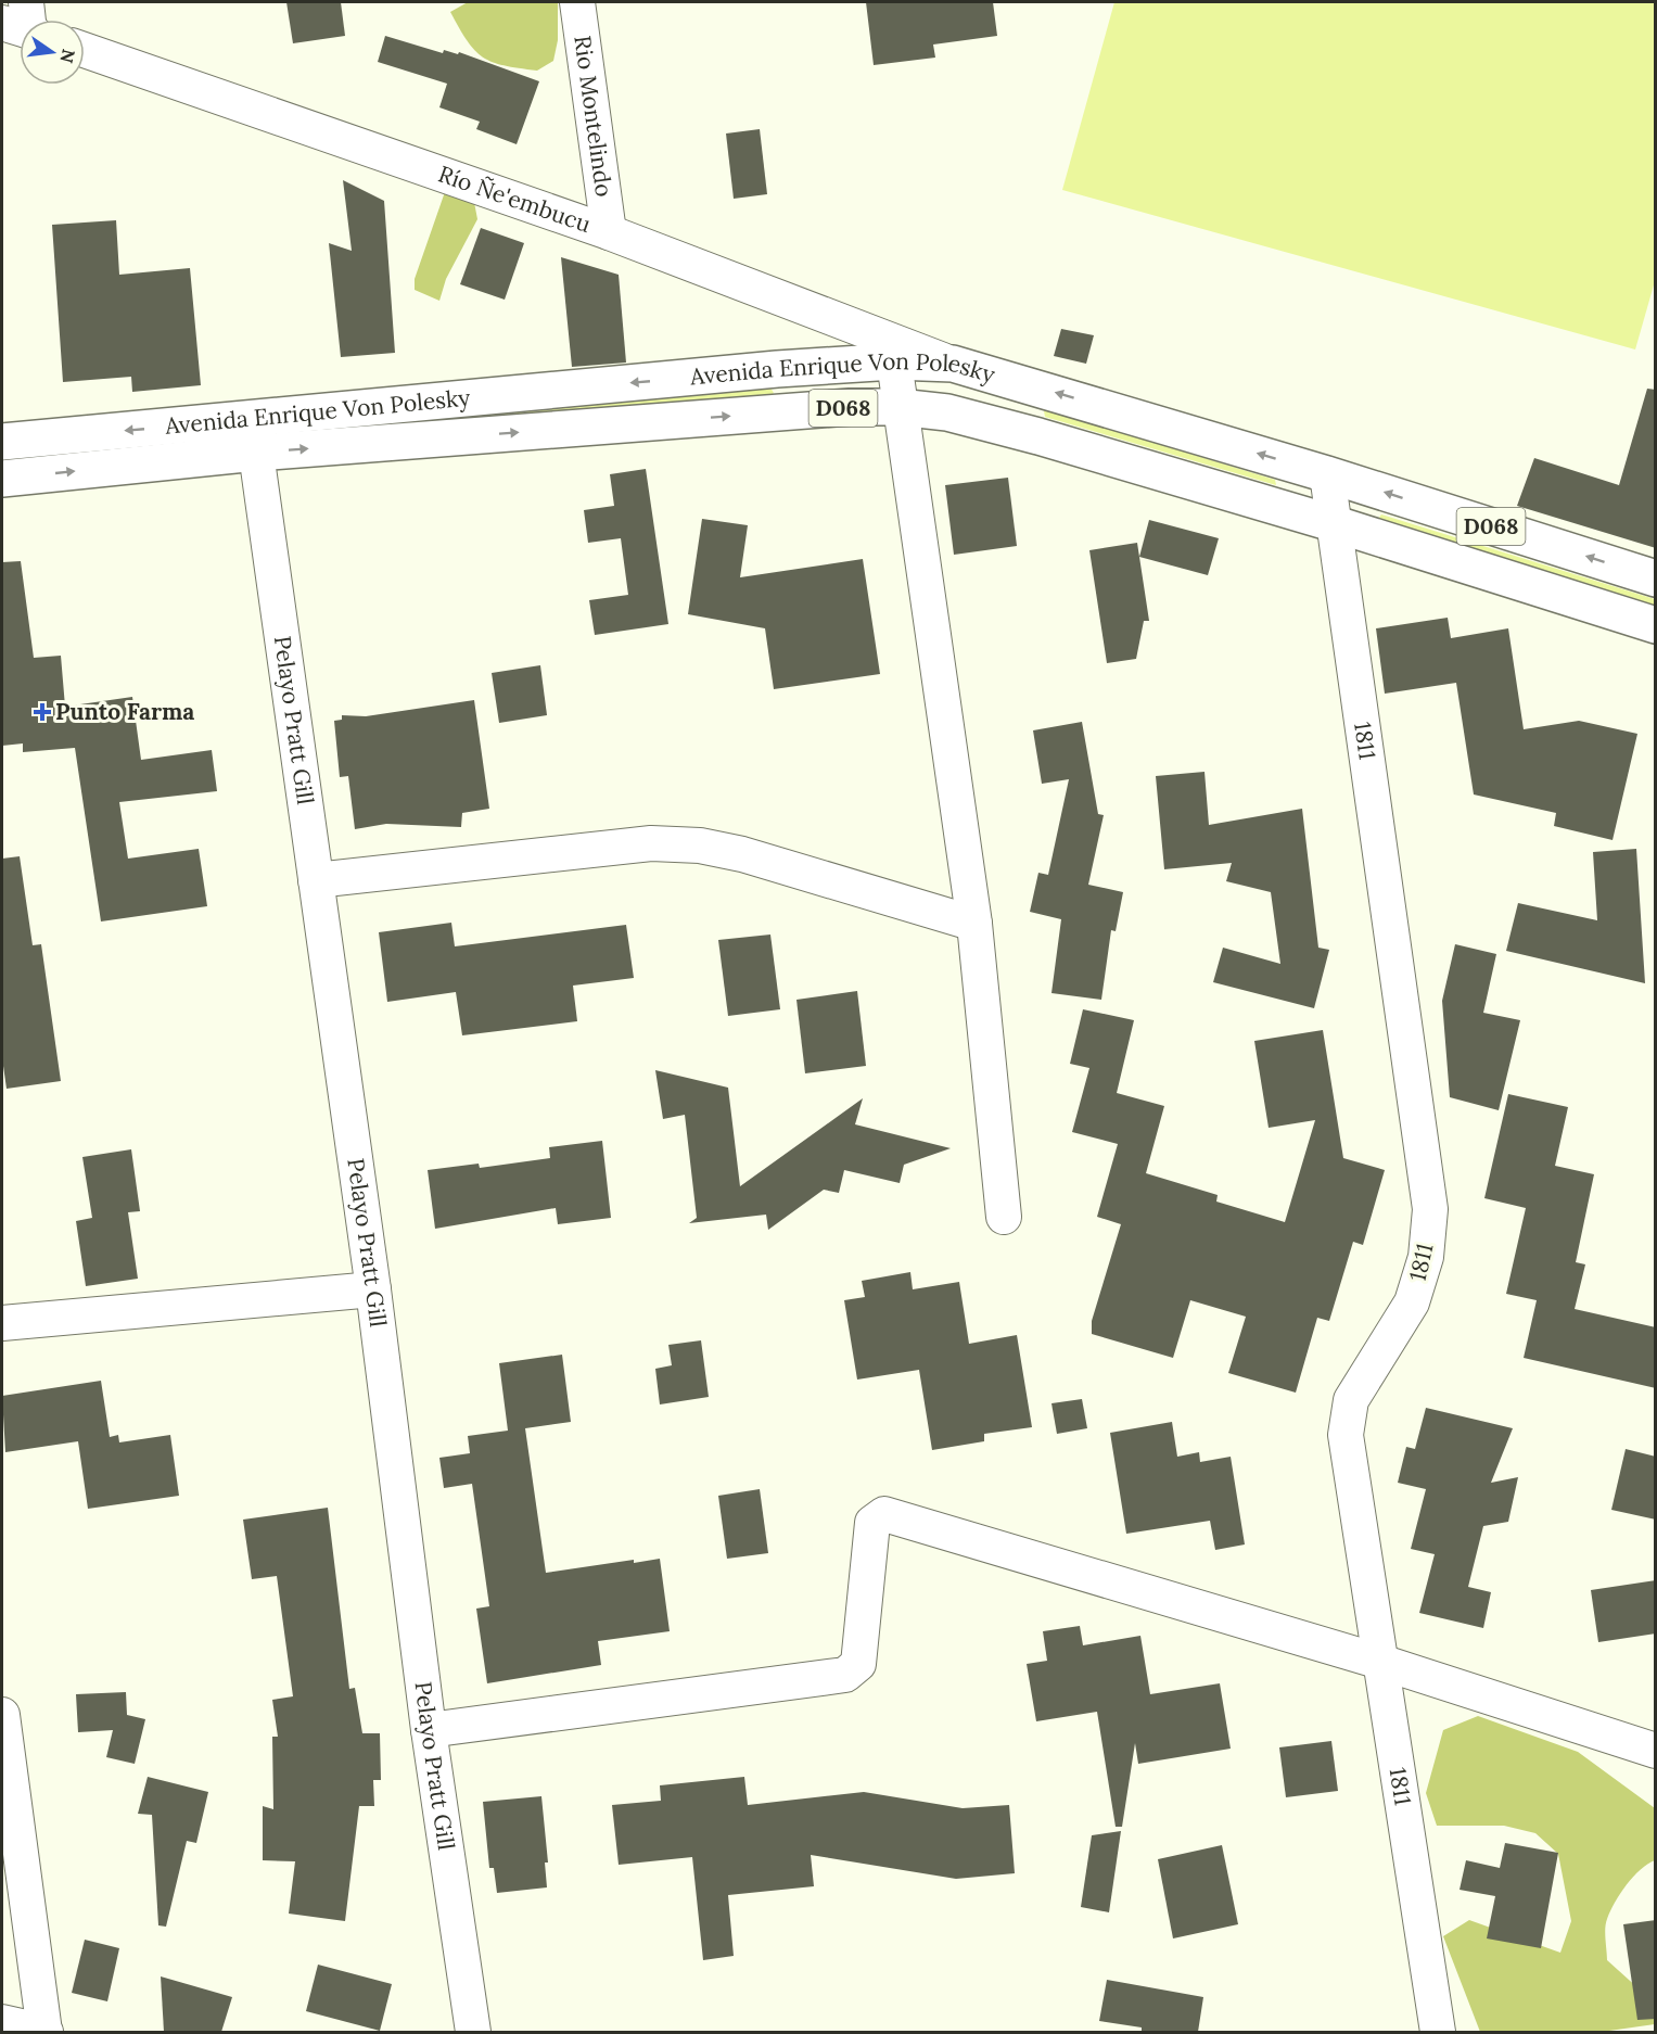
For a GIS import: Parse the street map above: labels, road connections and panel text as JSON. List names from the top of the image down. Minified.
{"streets":{"main road":["Avenida Enrique Von Polesky","D068"],"street":["Rio Montelindo","Río Ñe'embucu","Pelayo Pratt Gill","1811"]},"crossings":[["Rio Montelindo","Río Ñe'embucu"],["Río Ñe'embucu","Avenida Enrique Von Polesky"],["Avenida Enrique Von Polesky","Pelayo Pratt Gill"],["Avenida Enrique Von Polesky","1811"]],"places":{"health":["Punto Farma"]},"north":"right"}
